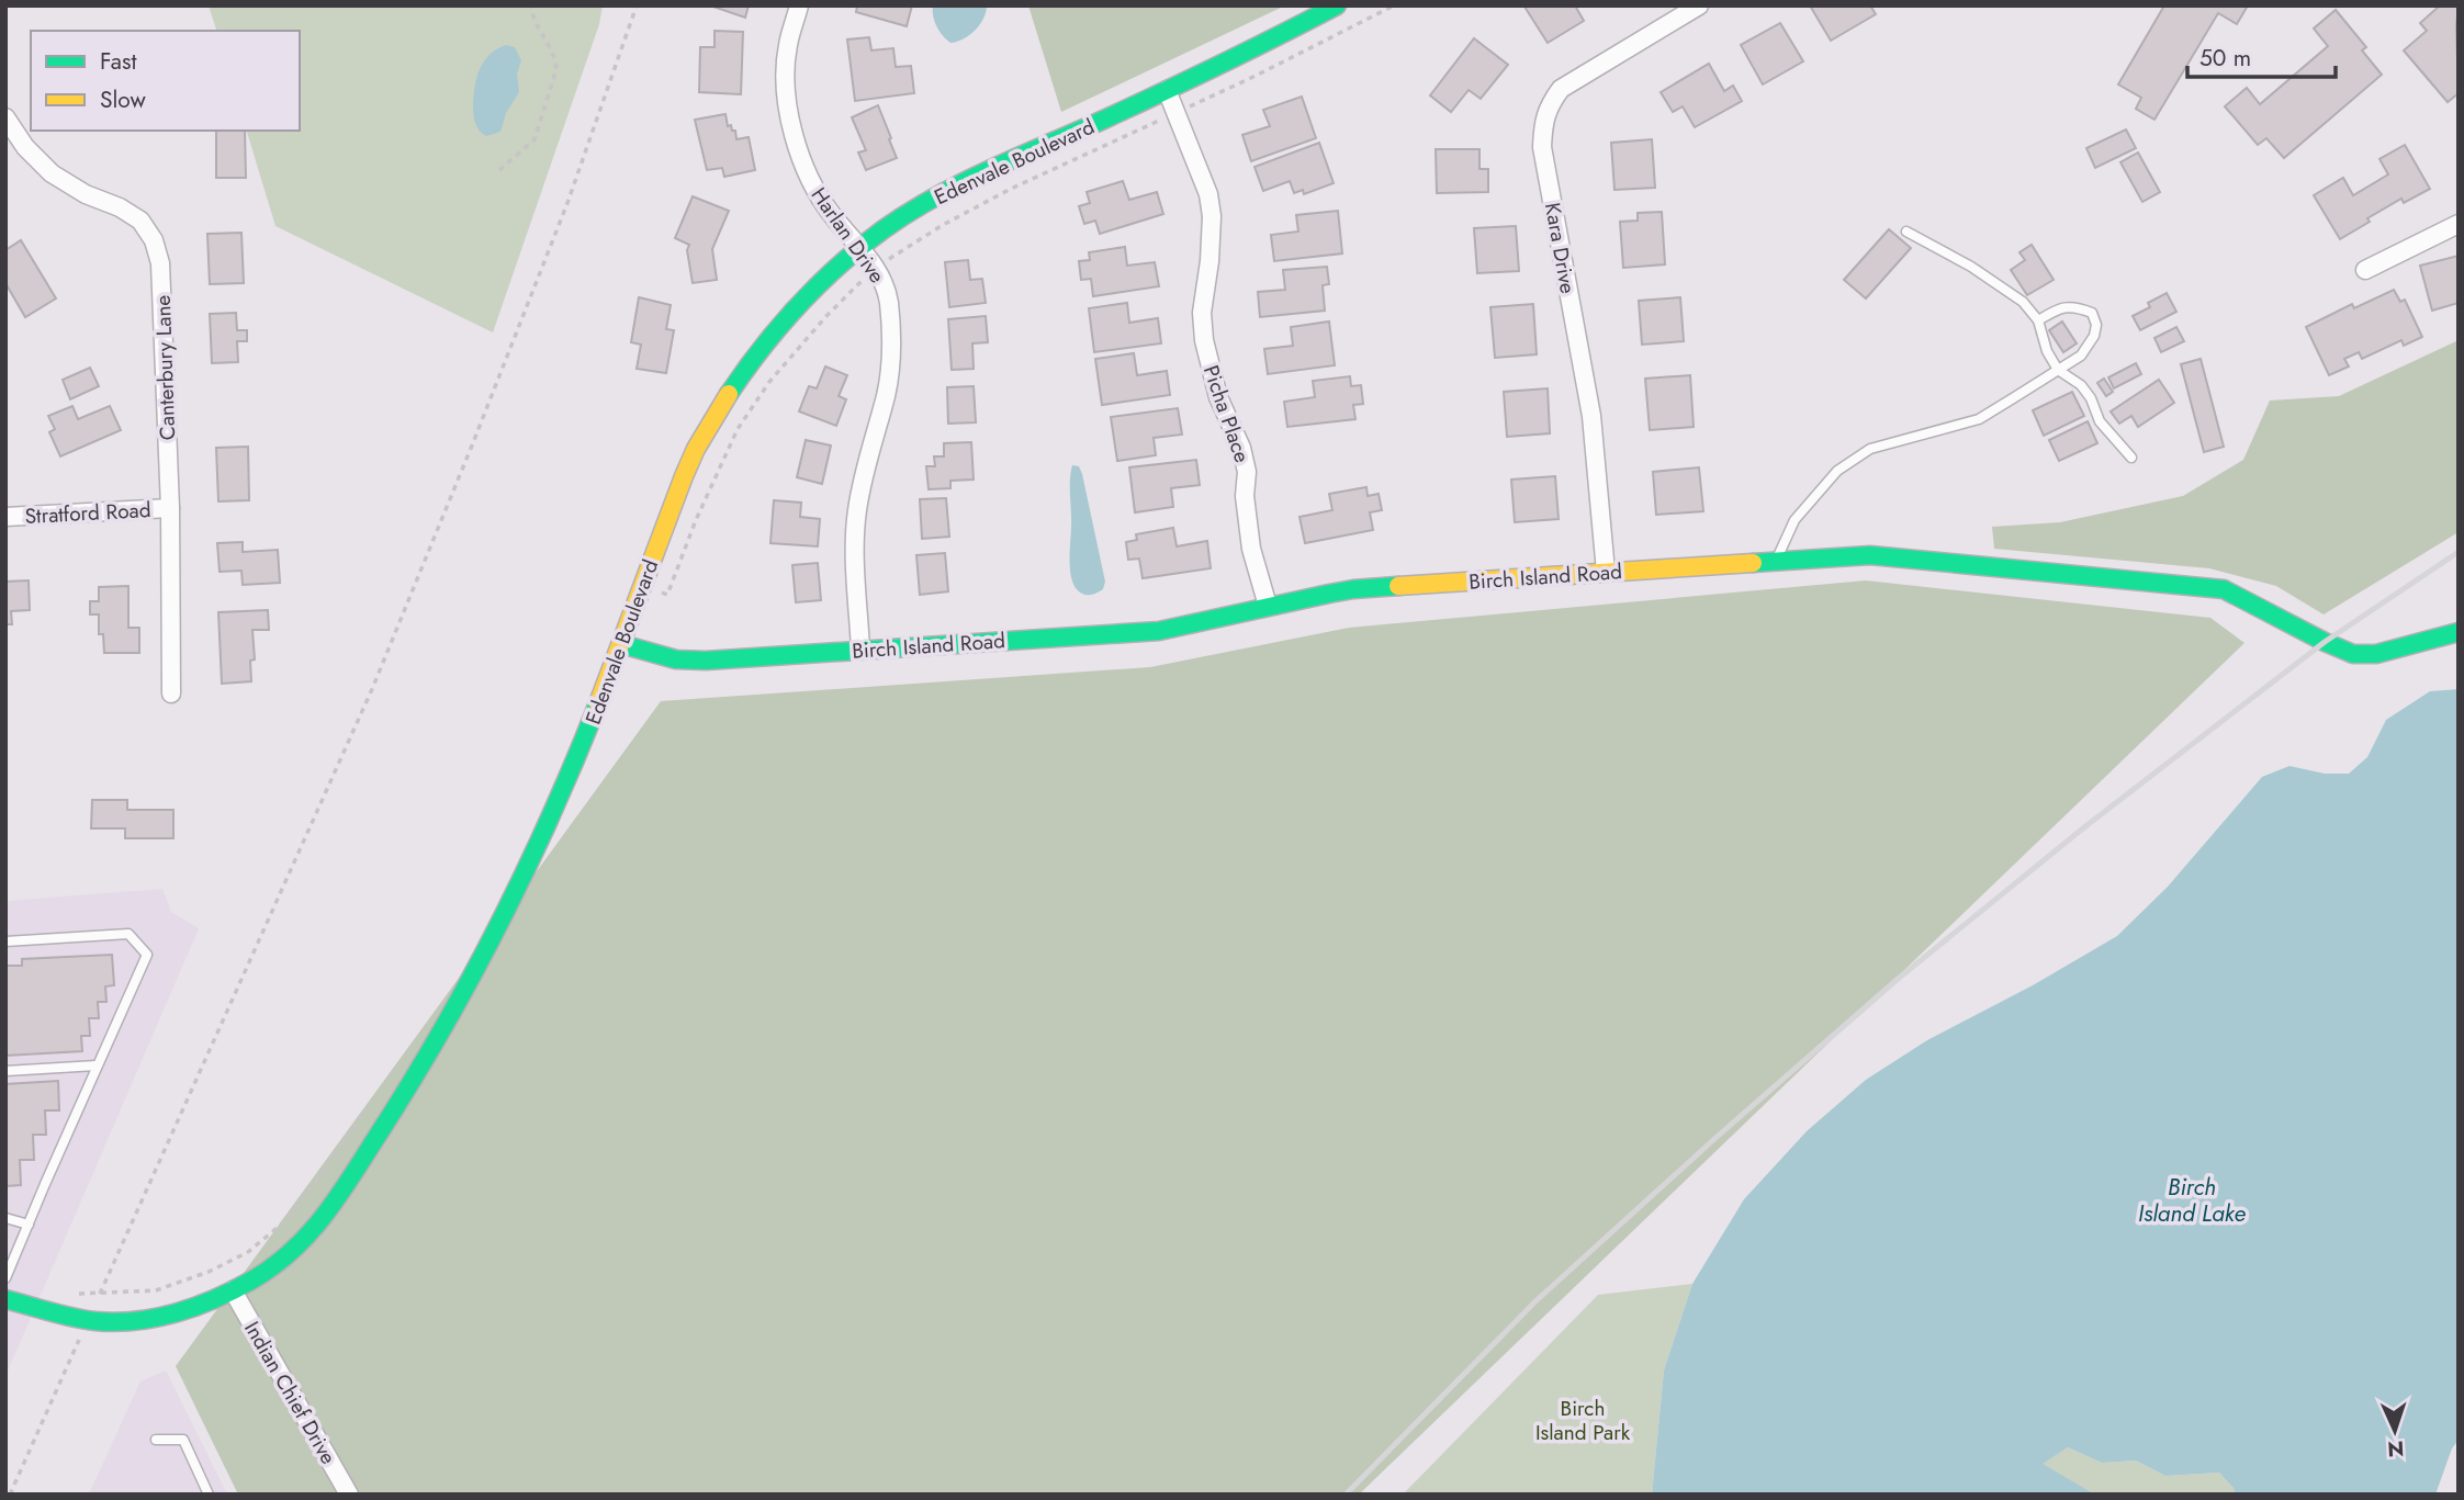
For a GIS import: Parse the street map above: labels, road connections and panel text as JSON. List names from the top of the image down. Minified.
{"streets":{"street":["Edenvale Boulevard","Harlan Drive","Kara Drive","Canterbury Lane","Picha Place","Stratford Road","Birch Island Road","Indian Chief Drive"]},"crossings":[["Edenvale Boulevard","Harlan Drive"],["Edenvale Boulevard","Picha Place"],["Edenvale Boulevard","Birch Island Road"],["Edenvale Boulevard","Indian Chief Drive"],["Harlan Drive","Birch Island Road"],["Kara Drive","Birch Island Road"],["Canterbury Lane","Stratford Road"],["Picha Place","Birch Island Road"]],"water":["Birch Island Lake"],"parks":["Birch Island Park"],"legend":["Fast","Slow"],"scale_bar":"50 m","north":"bottom"}
